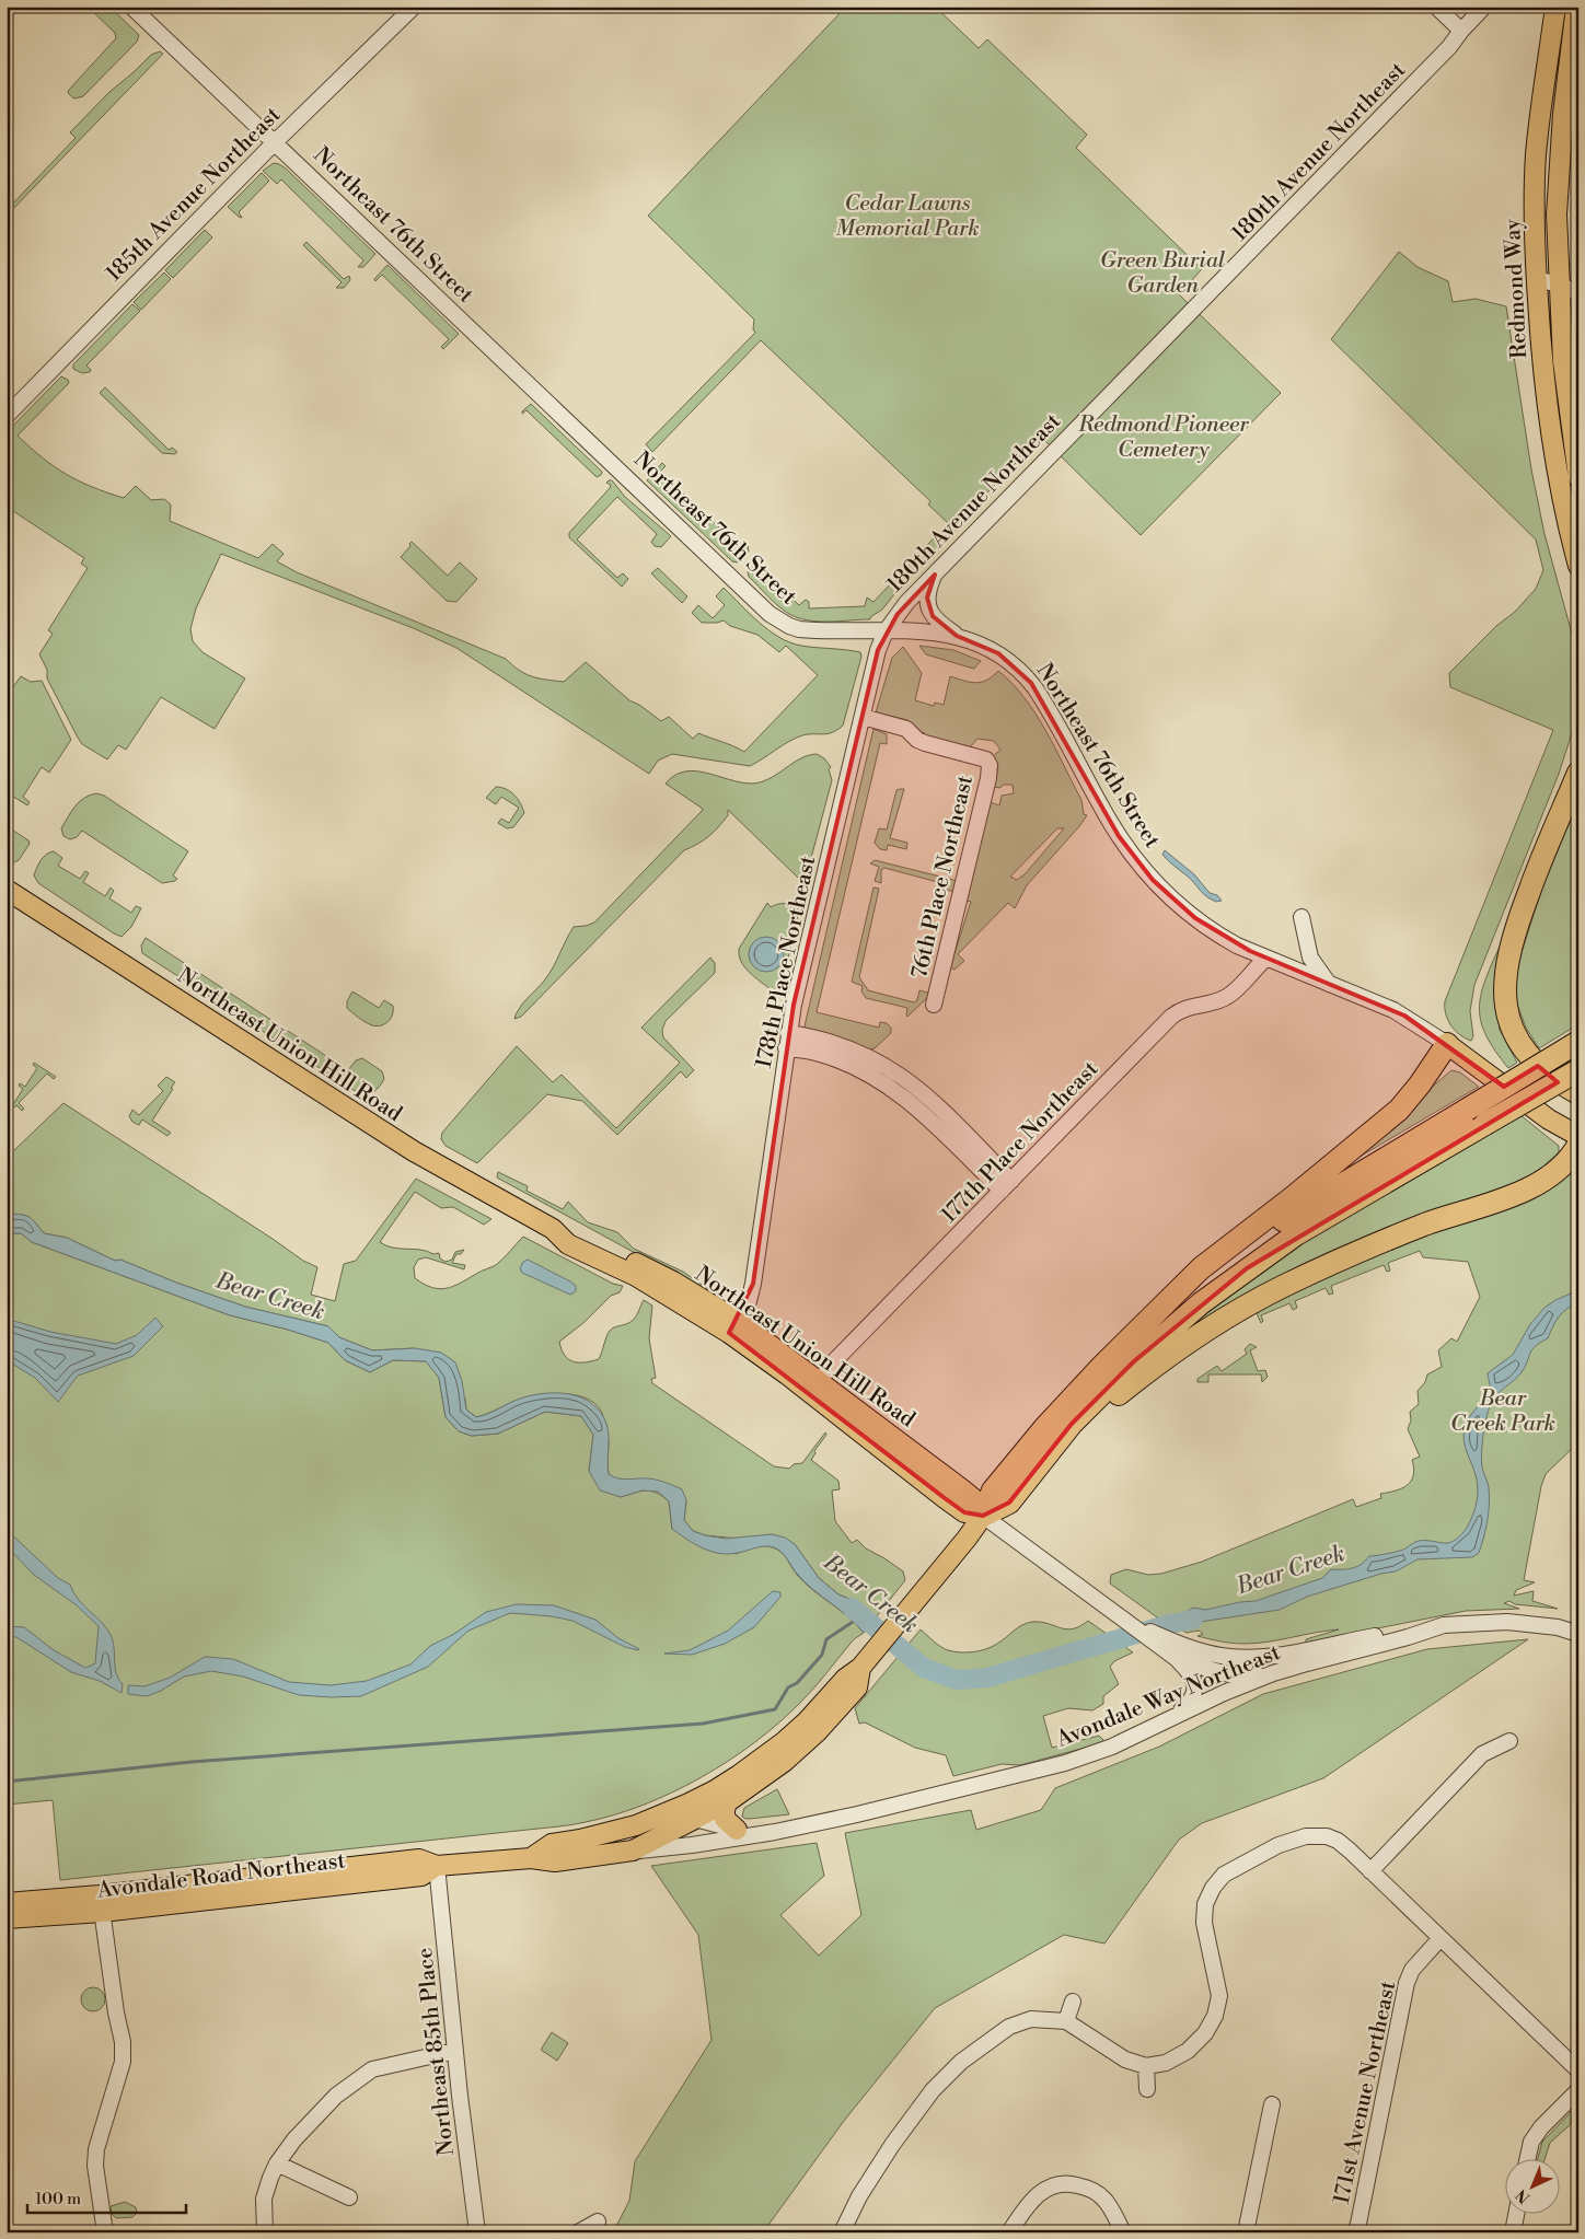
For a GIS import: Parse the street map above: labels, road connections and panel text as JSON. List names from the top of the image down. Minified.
{"streets":{"main road":["Northeast 76th Street","Redmond Way","Northeast Union Hill Road","Avondale Road Northeast"],"street":["180th Avenue Northeast","185th Avenue Northeast","76th Place Northeast","178th Place Northeast","177th Place Northeast","Avondale Way Northeast","Northeast 85th Place","171st Avenue Northeast"]},"crossings":[["180th Avenue Northeast","Northeast 76th Street"],["180th Avenue Northeast","178th Place Northeast"],["185th Avenue Northeast","Northeast 76th Street"],["Northeast 76th Street","178th Place Northeast"],["Northeast 76th Street","177th Place Northeast"],["76th Place Northeast","178th Place Northeast"],["178th Place Northeast","Northeast Union Hill Road"],["Northeast Union Hill Road","177th Place Northeast"],["Northeast Union Hill Road","Avondale Way Northeast"],["Avondale Way Northeast","Avondale Road Northeast"],["Avondale Road Northeast","Northeast 85th Place"]],"water":["Bear Creek"],"parks":["Cedar Lawns Memorial Park","Green Burial Garden","Redmond Pioneer Cemetery","Bear Creek Park"],"scale_bar":"100 m","north":"bottom left"}
